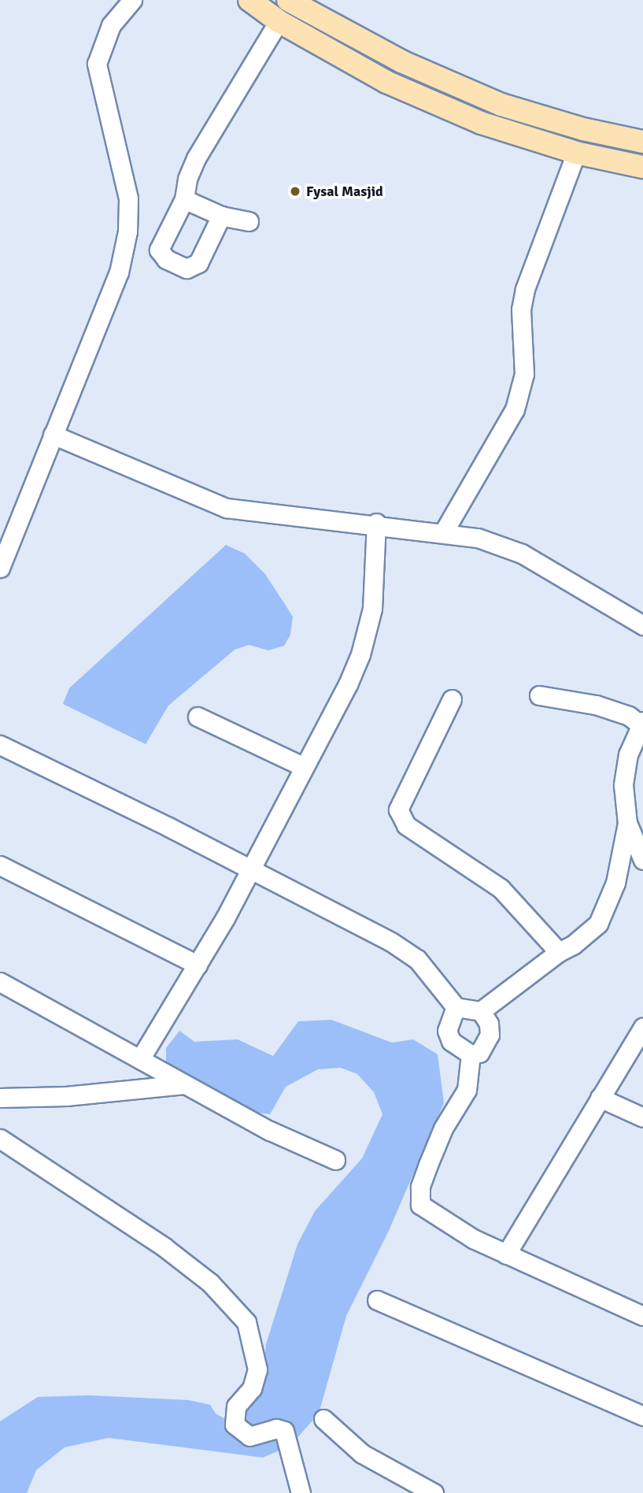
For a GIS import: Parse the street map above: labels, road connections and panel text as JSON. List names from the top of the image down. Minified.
{"places":["Fysal Masjid"]}
